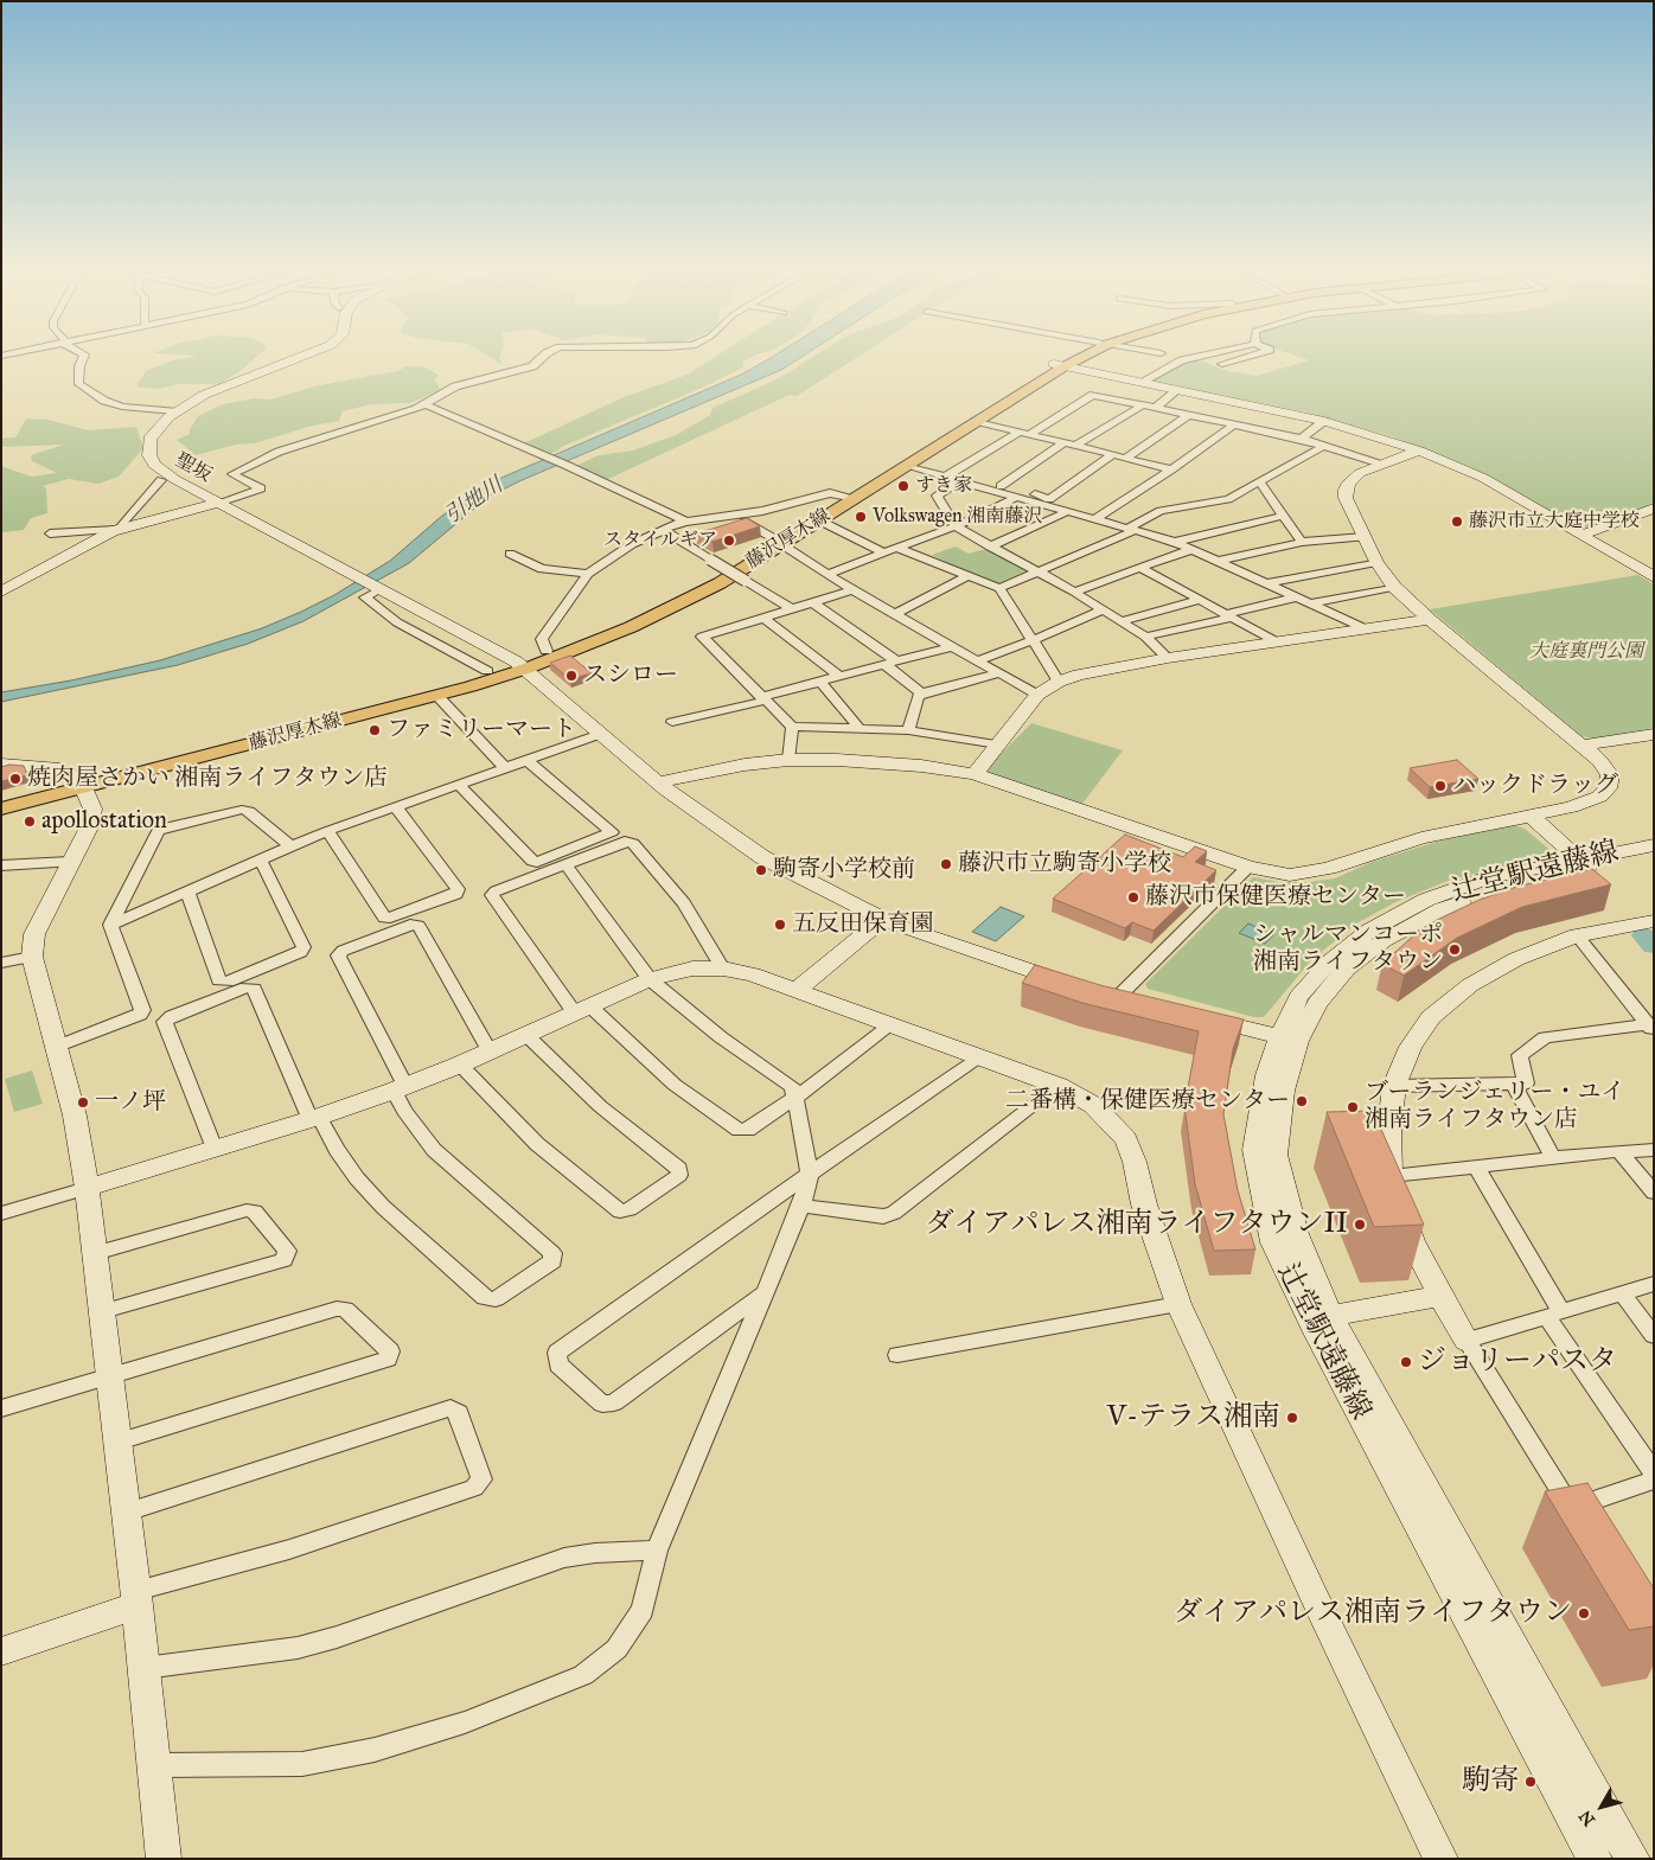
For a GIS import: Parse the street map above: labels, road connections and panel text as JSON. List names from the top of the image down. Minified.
{"streets":{"main road":["藤沢厚木線"],"street":["聖坂","辻堂駅遠藤線"]},"crossings":[["聖坂","藤沢厚木線"]],"water":["引地川"],"parks":["大庭裏門公園"],"places":["すき家","Volkswagen 湘南藤沢","藤沢市立大庭中学校","スタイルギア","スシロー","ファミリーマート","焼肉屋さかい 湘南ライフタウン店","ハックドラッグ","apollostation","藤沢市立駒寄小学校","駒寄小学校前","藤沢市保健医療センター","五反田保育園","シャルマンコーポ 湘南ライフタウン","二番構・保健医療センター","一ノ坪","ブーランジェリー・ユイ 湘南ライフタウン店","ダイアパレス湘南ライフタウンII","ジョリーパスタ","V-テラス湘南","ダイアパレス湘南ライフタウン","駒寄"],"north":"bottom left"}
